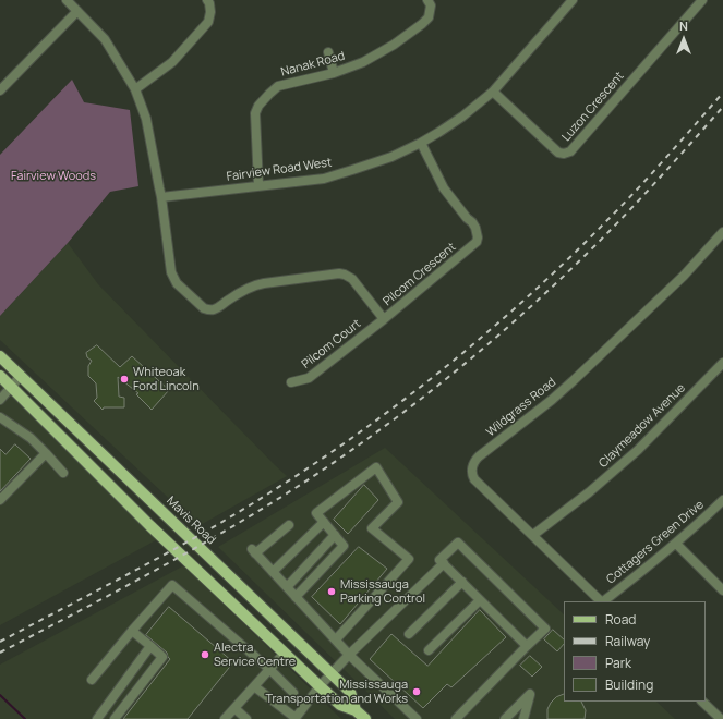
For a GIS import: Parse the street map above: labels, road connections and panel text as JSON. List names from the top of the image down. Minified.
{"streets":{"main road":["Mavis Road"],"street":["Nanak Road","Luzon Crescent","Fairview Road West","Pilcom Crescent","Pilcom Court","Wildgrass Road","Claymeadow Avenue","Cottagers Green Drive"]},"crossings":[["Nanak Road","Fairview Road West"],["Luzon Crescent","Fairview Road West"],["Fairview Road West","Pilcom Crescent"],["Pilcom Crescent","Pilcom Court"],["Wildgrass Road","Claymeadow Avenue"]],"parks":["Fairview Woods"],"places":["Whiteoak Ford Lincoln","Mississauga Parking Control","Alectra Service Centre","Mississauga Transportation and Works"],"legend":["Road","Railway","Park","Building"],"north":"top"}
